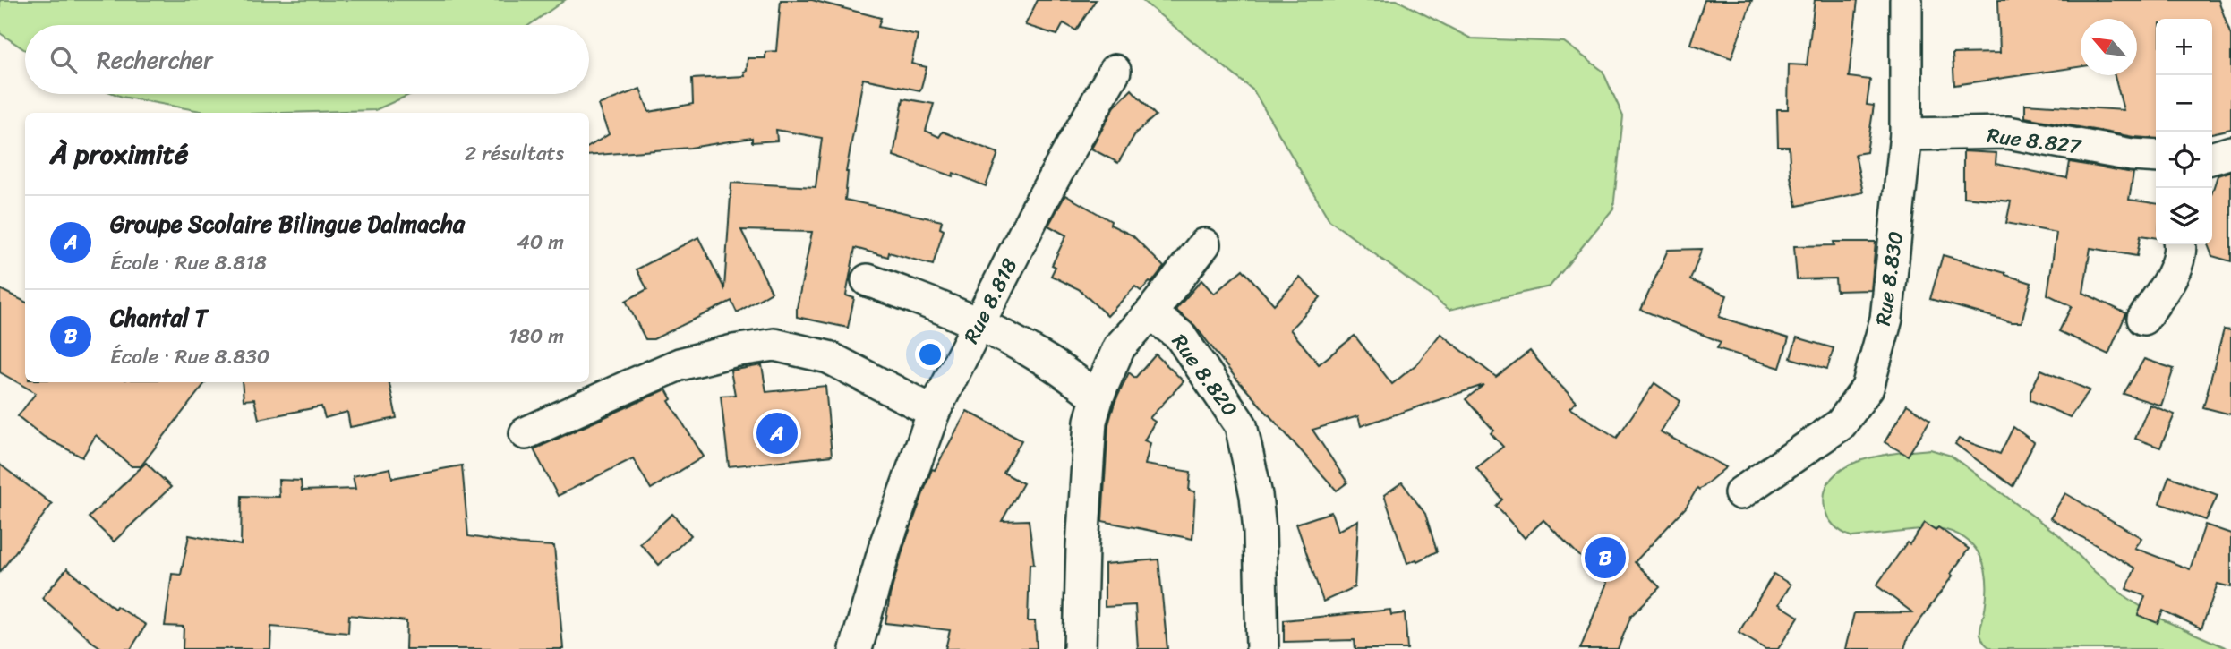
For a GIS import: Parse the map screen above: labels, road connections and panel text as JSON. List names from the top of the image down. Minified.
{"streets":{"street":["Rue 8.827","Rue 8.830","Rue 8.818","Rue 8.820"]},"crossings":[["Rue 8.827","Rue 8.830"]],"north":"top left","page":{"map_buttons":["+","−"],"search":"Rechercher","heading":["À proximité","2 résultats"],"list":[{"mark":"A","name":"Groupe Scolaire Bilingue Dalmacha","note":"École · Rue 8.818","value":"40 m"},{"mark":"B","name":"Chantal T","note":"École · Rue 8.830","value":"180 m"}],"pins":["A","B"]}}
